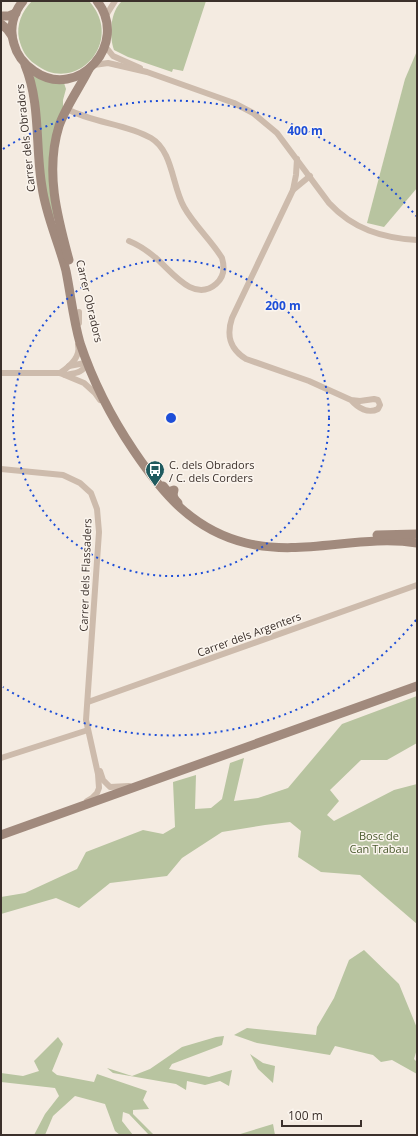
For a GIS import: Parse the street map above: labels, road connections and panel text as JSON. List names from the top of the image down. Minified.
{"streets":{"street":["Carrer dels Obradors","Carrer Obradors","Carrer dels Flassaders","Carrer dels Argenters"]},"crossings":[["Carrer dels Obradors","Carrer Obradors"],["Carrer dels Flassaders","Carrer dels Argenters"]],"parks":["Bosc de Can Trabau"],"places":{"bus stop":["C. dels Obradors / C. dels Corders"]},"scale_bar":"100 m","rings":["400 m","200 m"]}
